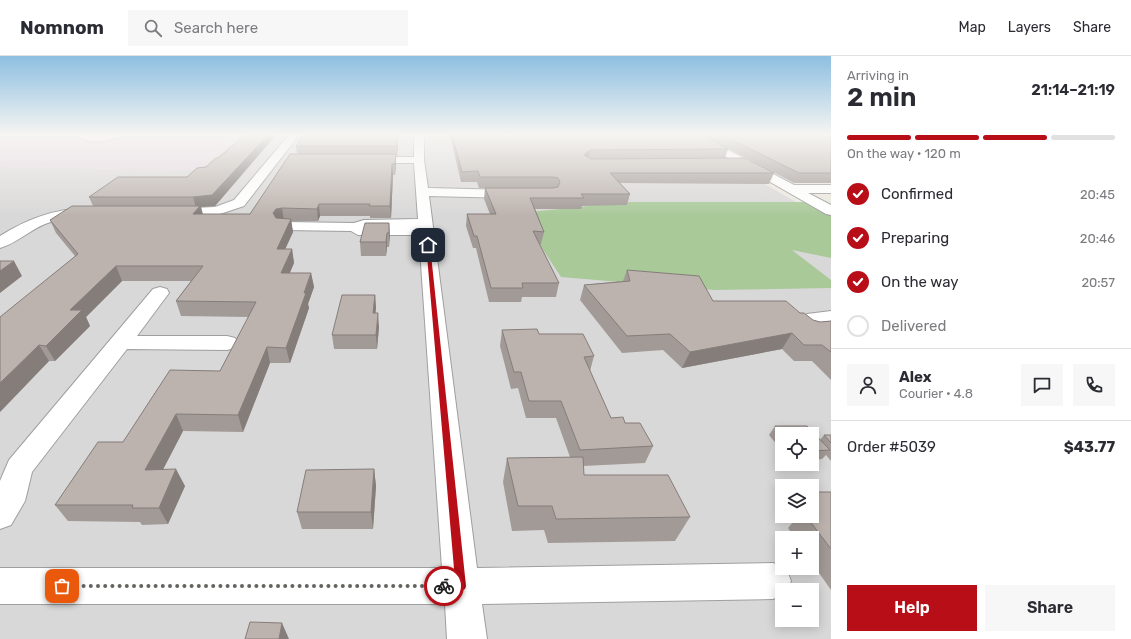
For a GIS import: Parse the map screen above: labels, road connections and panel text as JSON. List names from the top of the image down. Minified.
{"page":{"header":"Nomnom","search":"Search here","nav":["Map","Layers","Share"],"heading":["2 min","Arriving in","21:14–21:19"],"panel":["Alex","Courier · 4.8","Order #5039","$43.77"],"bar":"On the way · 120 m","list":[["Confirmed","20:45"],["Preparing","20:46"],["On the way","20:57"],"Delivered"],"map_buttons":["+","−"],"buttons":["Help","Share"]}}
